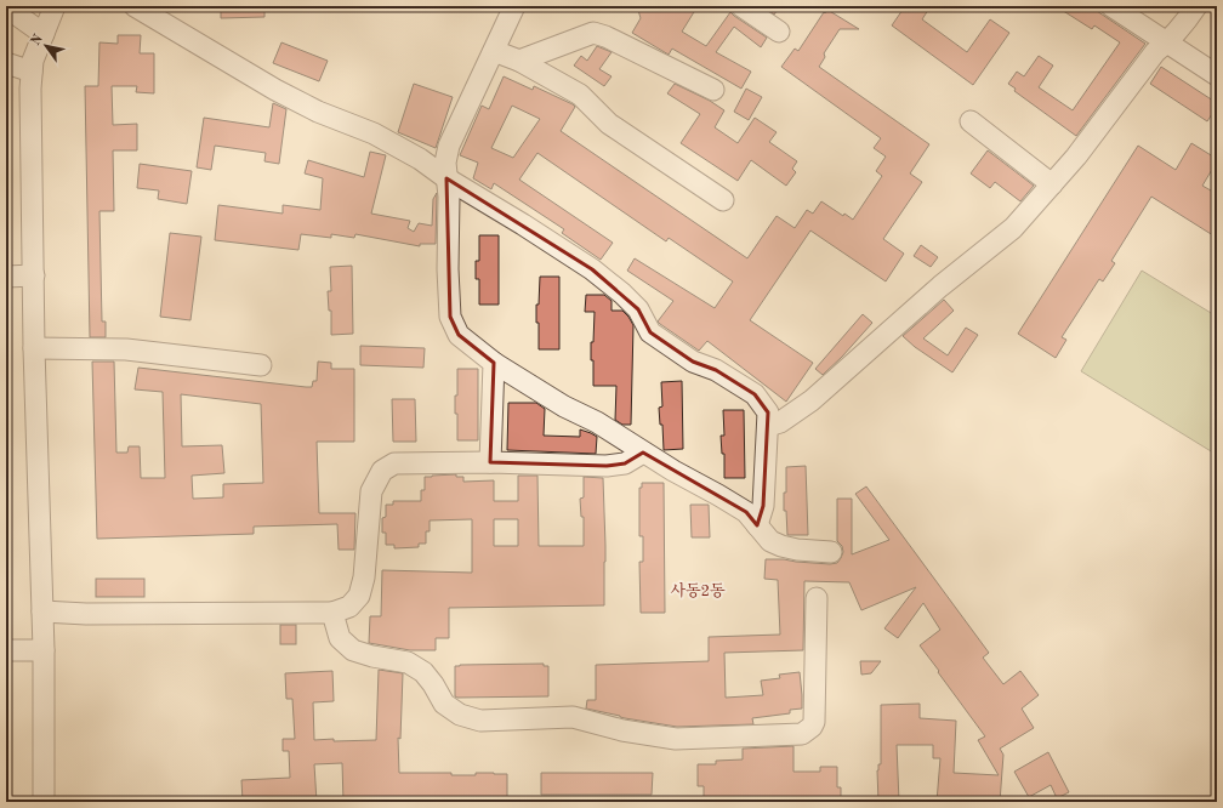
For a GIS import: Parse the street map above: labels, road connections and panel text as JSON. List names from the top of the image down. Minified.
{"districts":["사동2동"],"north":"top left"}
